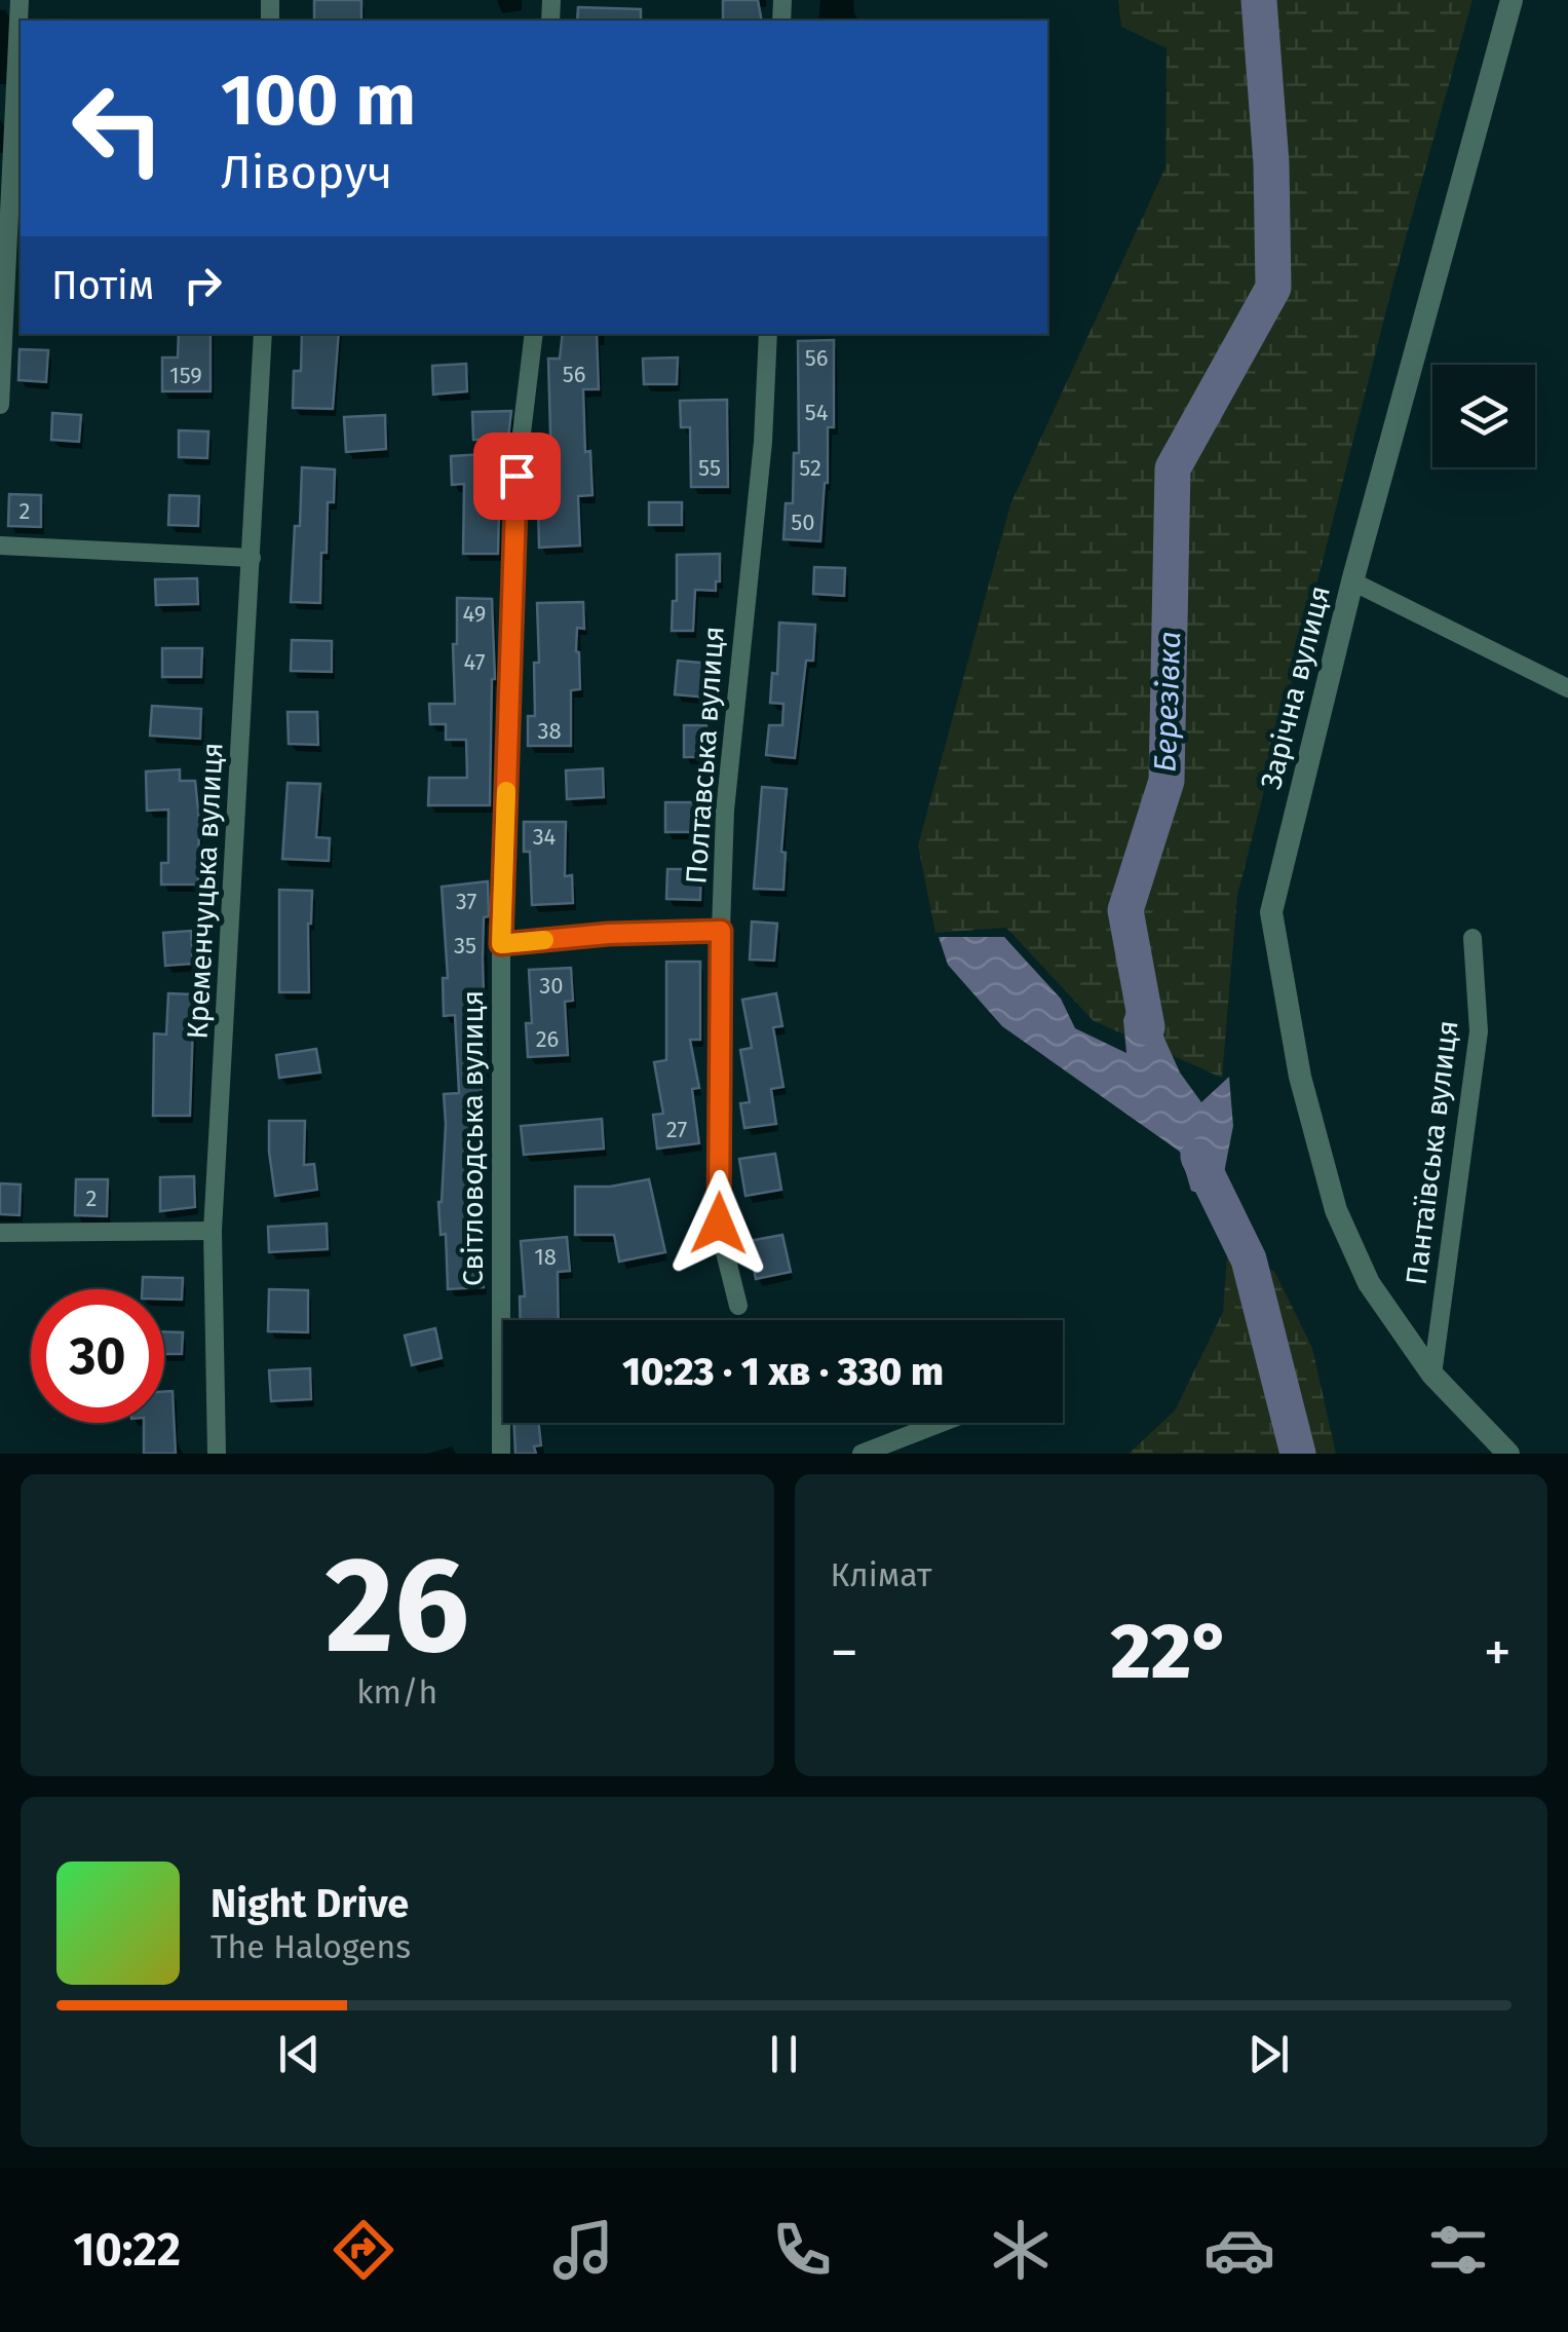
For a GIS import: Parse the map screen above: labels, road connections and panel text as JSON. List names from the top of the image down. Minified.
{"streets":{"street":["Зарічна вулиця","Полтавська вулиця","Кременчуцька вулиця","Світловодська вулиця","Пантаївська вулиця"]},"crossings":[["Зарічна вулиця","Пантаївська вулиця"]],"water":["Березівка"],"house_numbers":["56","56","159","54","55","52","2","50","49","47","38","34","37","35","30","26","27","2","18"],"page":{"turn":["100 m","Ліворуч"],"then":"Потім","limit":"30","trip":"10:23 · 1 хв · 330 m","tile":[["26","km/h"],"Клімат"],"heat":["−","22°","+"],"song":["Night Drive","The Halogens"],"tabs":"10:22"}}
